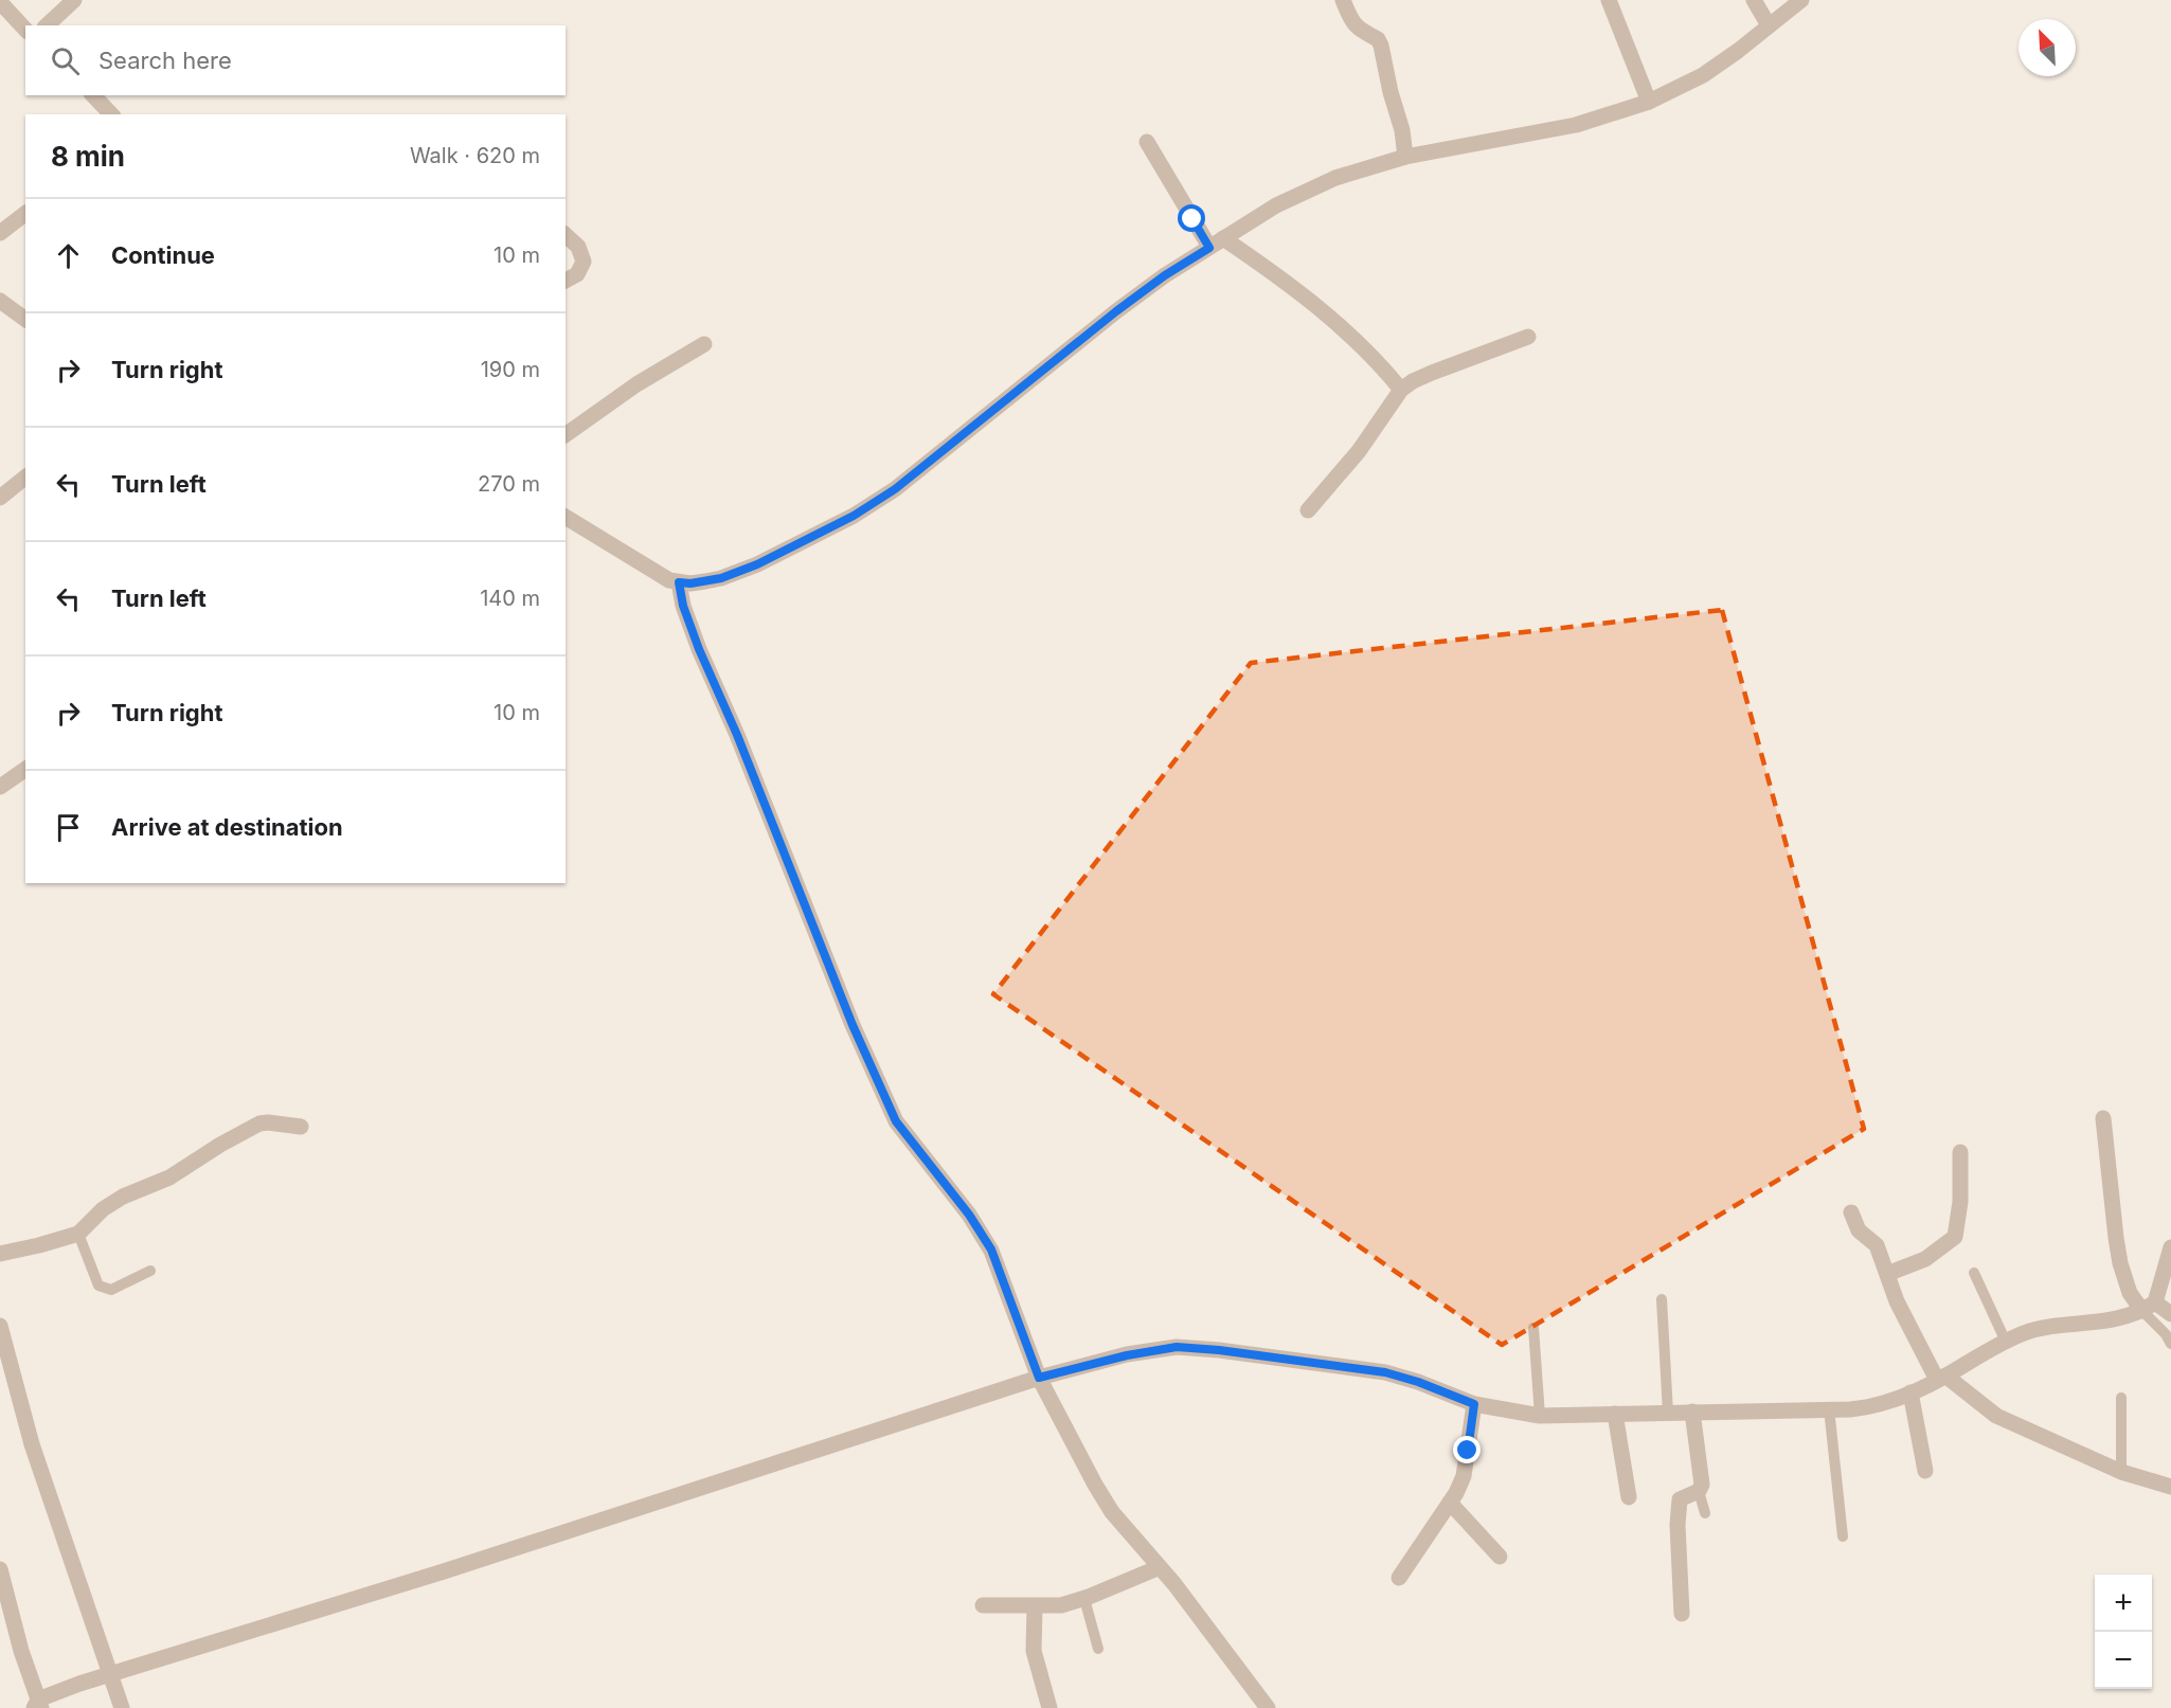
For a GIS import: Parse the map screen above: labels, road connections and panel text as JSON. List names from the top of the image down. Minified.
{"north":"top left","page":{"search":"Search here","heading":["8 min","Walk · 620 m"],"list":[["Continue","10 m"],["Turn right","190 m"],["Turn left","270 m"],["Turn left","140 m"],["Turn right","10 m"],"Arrive at destination"],"map_buttons":["+","−"]}}
